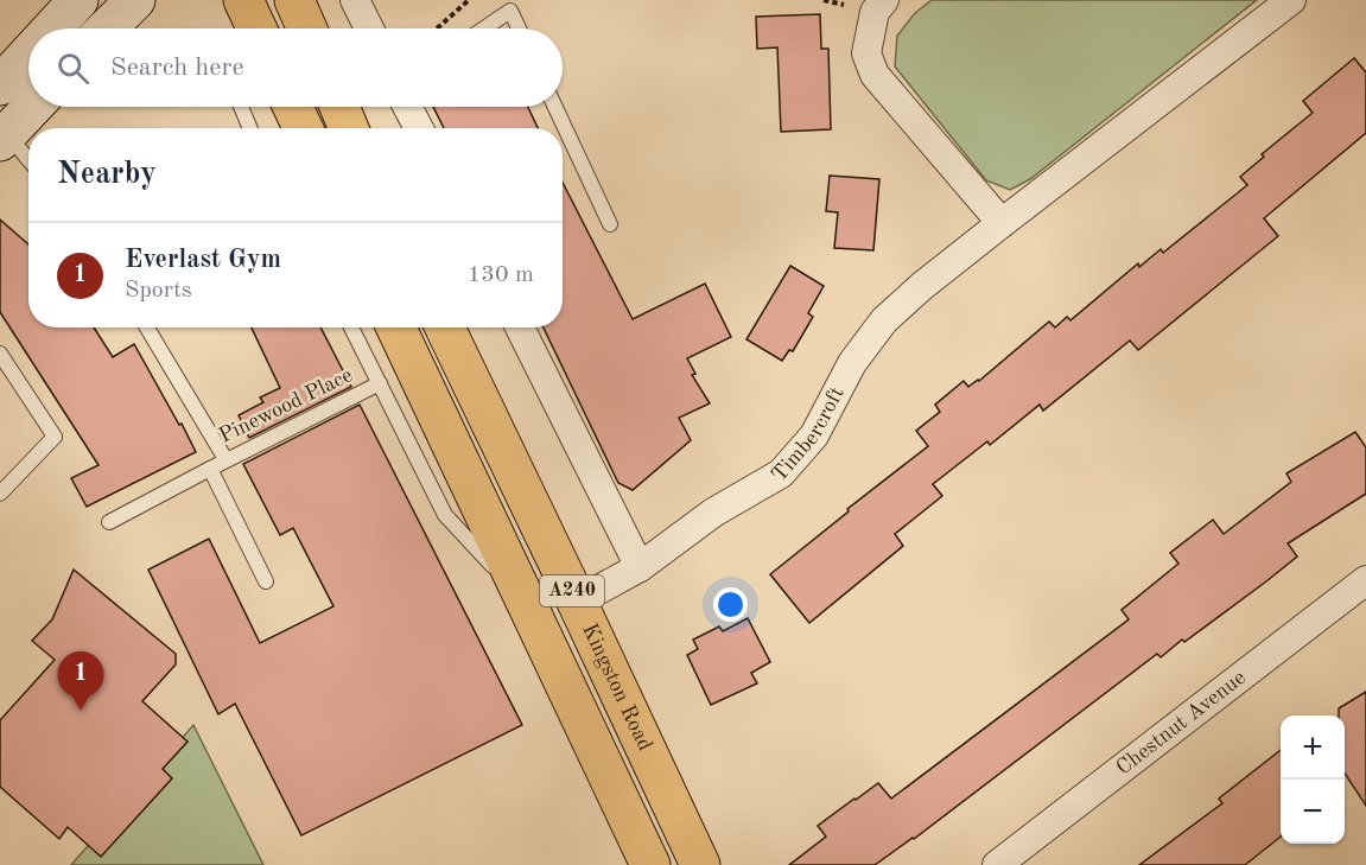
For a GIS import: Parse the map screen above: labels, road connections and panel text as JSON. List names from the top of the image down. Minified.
{"streets":{"highway":["A240","Kingston Road"],"street":["Timbercroft","Chestnut Avenue"],"lane":["Pinewood Place"]},"crossings":[["Timbercroft","Kingston Road"]],"page":{"search":"Search here","heading":"Nearby","list":[{"mark":"1","name":"Everlast Gym","note":"Sports","value":"130 m"}],"pins":"1","map_buttons":["+","−"]}}
